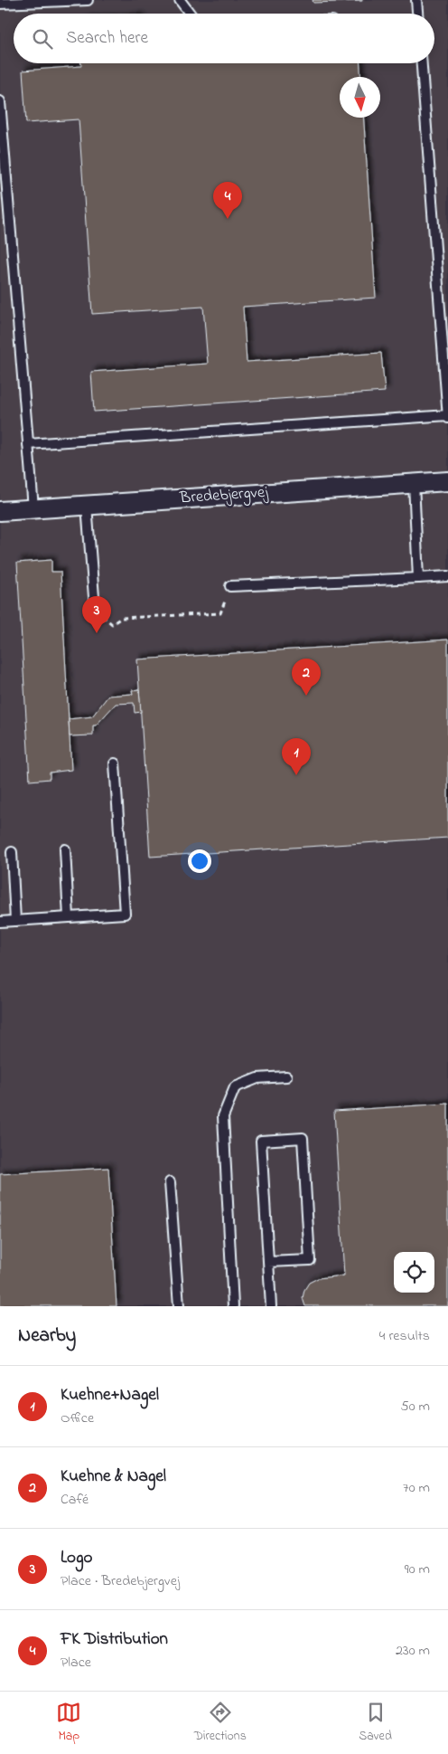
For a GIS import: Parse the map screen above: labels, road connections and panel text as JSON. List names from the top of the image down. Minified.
{"streets":{"street":["Bredebjergvej"]},"north":"bottom","page":{"search":"Search here","pins":["4","3","2","1"],"heading":["Nearby","4 results"],"list":[{"mark":"1","name":"Kuehne+Nagel","note":"Office","value":"50 m"},{"mark":"2","name":"Kuehne & Nagel","note":"Café","value":"70 m"},{"mark":"3","name":"Logo","note":"Place · Bredebjergvej","value":"90 m"},{"mark":"4","name":"FK Distribution","note":"Place","value":"230 m"}],"nav":["Map","Directions","Saved"]}}
